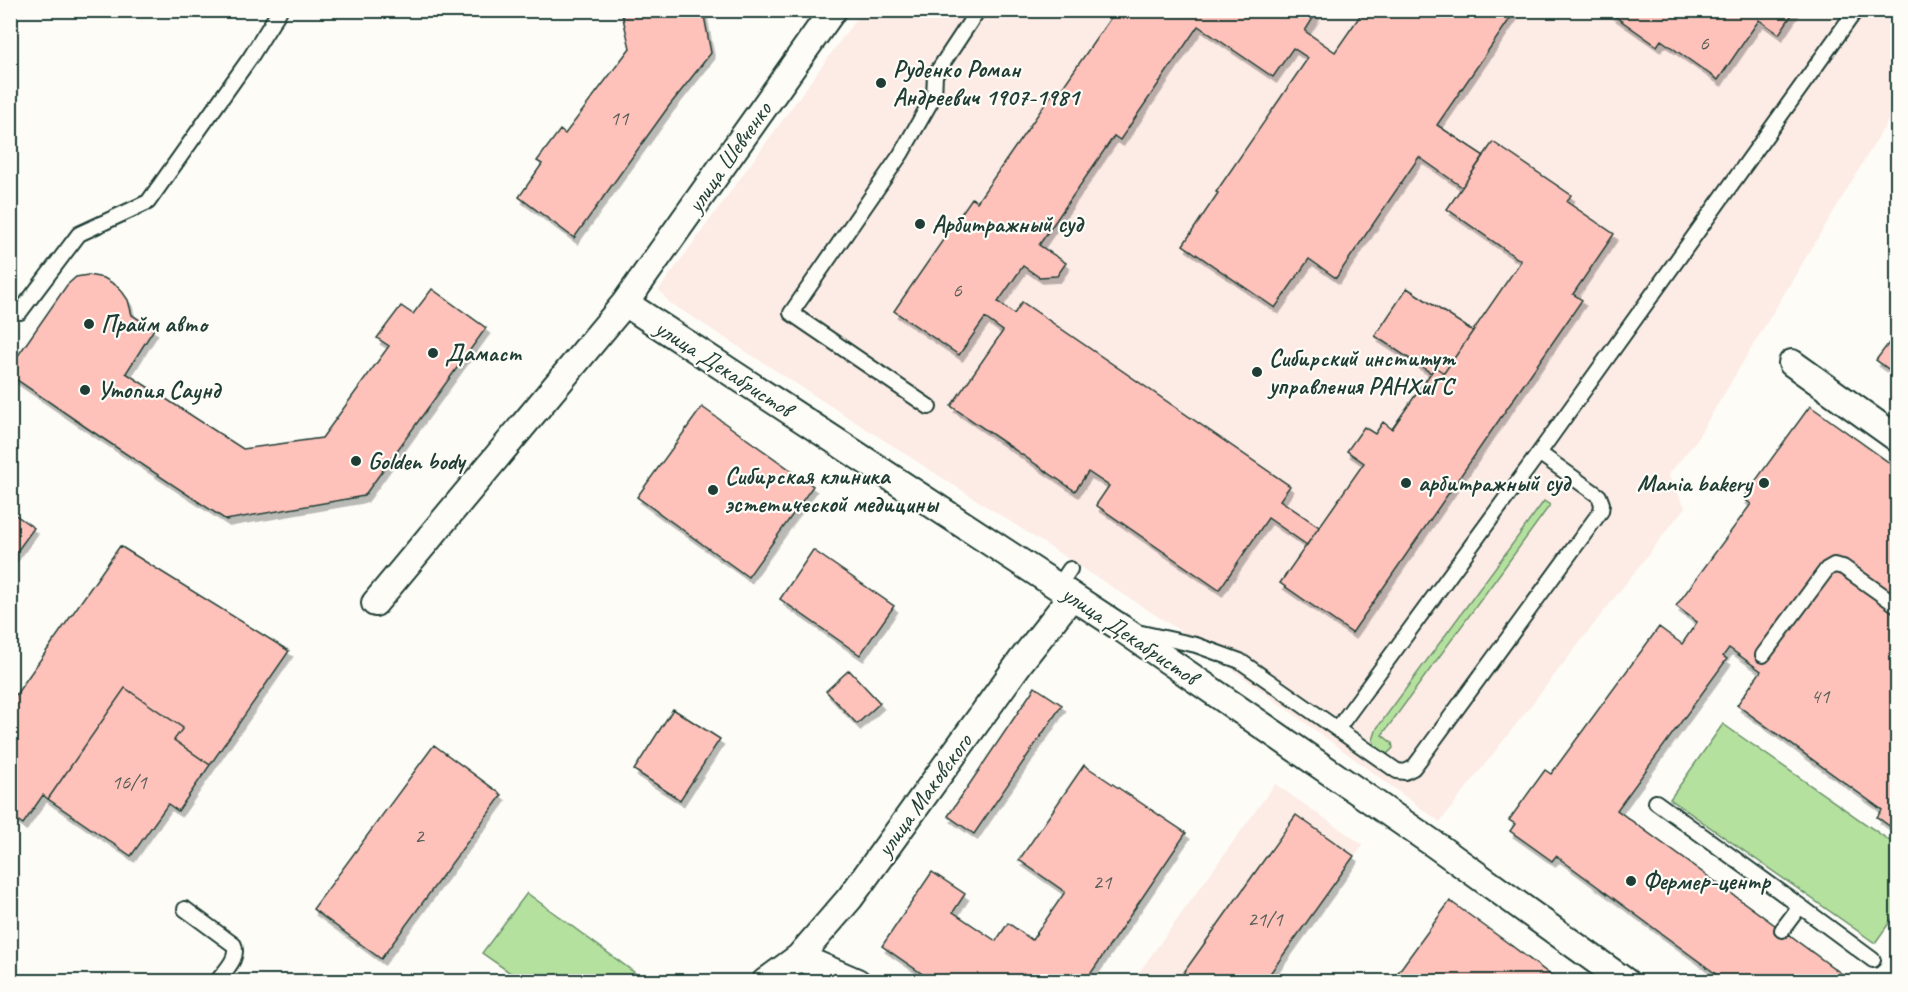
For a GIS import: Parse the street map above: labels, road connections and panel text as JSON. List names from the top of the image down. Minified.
{"streets":{"street":["улица Шевченко","улица Декабристов","улица Маковского"]},"crossings":[["улица Шевченко","улица Декабристов"],["улица Декабристов","улица Маковского"]],"places":["Руденко Роман Андреевич 1907-1981","Арбитражный суд","Прайм авто","Дамаст","Сибирский институт управления РАНХиГС","Утопия Саунд","Golden body","арбитражный суд","Mania bakery","Сибирская клиника эстетической медицины","Фермер-центр"],"house_numbers":["6","11","6","41","16/1","2","21","21/1"]}
